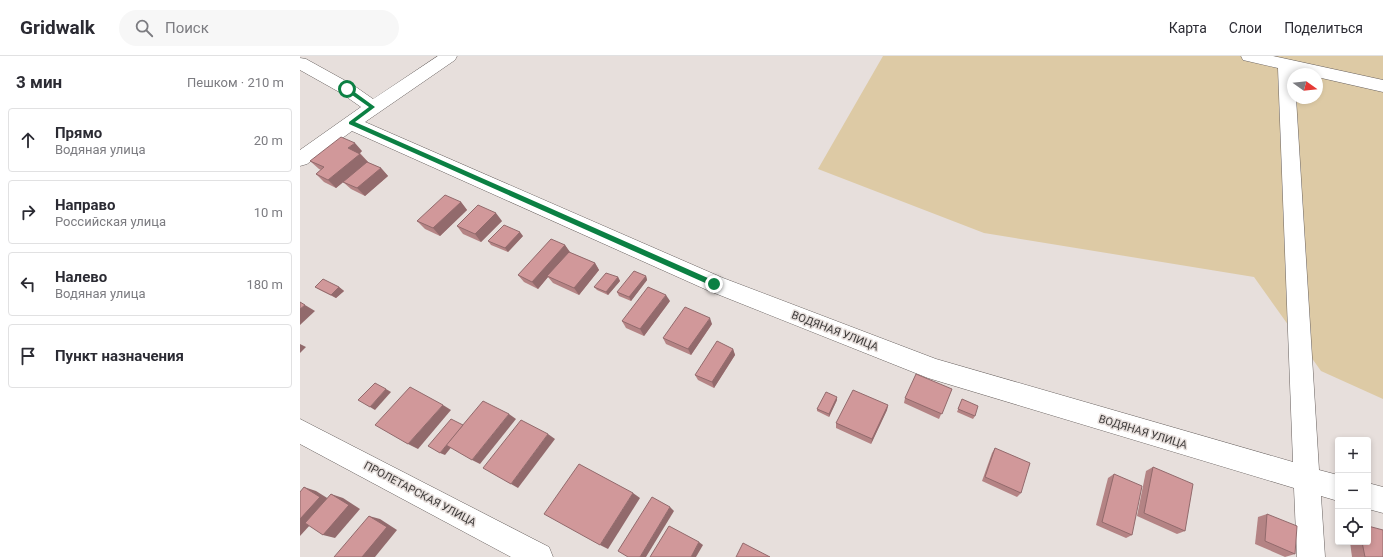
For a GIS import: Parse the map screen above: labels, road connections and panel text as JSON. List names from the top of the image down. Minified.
{"streets":{"street":["ВОДЯНАЯ УЛИЦА","ПРОЛЕТАРСКАЯ УЛИЦА"]},"north":"right","page":{"header":"Gridwalk","search":"Поиск","nav":["Карта","Слои","Поделиться"],"heading":["3 мин","Пешком · 210 m"],"list":[["Прямо","Водяная улица","20 m"],["Направо","Российская улица","10 m"],["Налево","Водяная улица","180 m"],"Пункт назначения"],"map_buttons":["+","−"]}}
